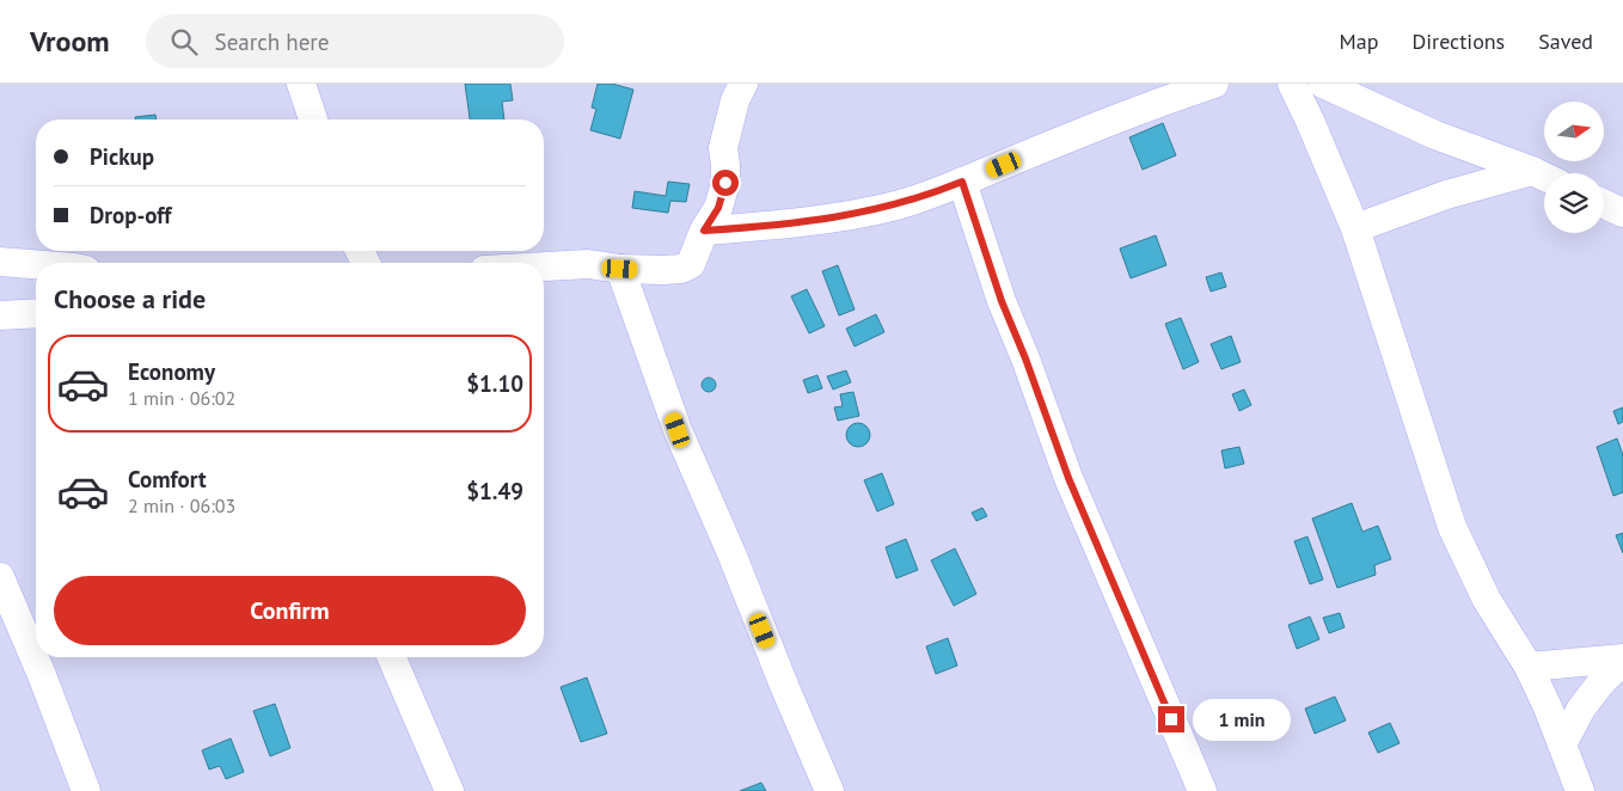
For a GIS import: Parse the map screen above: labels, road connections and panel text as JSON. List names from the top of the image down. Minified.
{"north":"right","page":{"header":"Vroom","search":"Search here","nav":["Map","Directions","Saved"],"banner":["Pickup","Drop-off"],"heading":"Choose a ride","list":[{"name":"Economy","note":"1 min · 06:02","value":"$1.10"},{"name":"Comfort","note":"2 min · 06:03","value":"$1.49"}],"buttons":"Confirm","bubble":"1 min"}}
